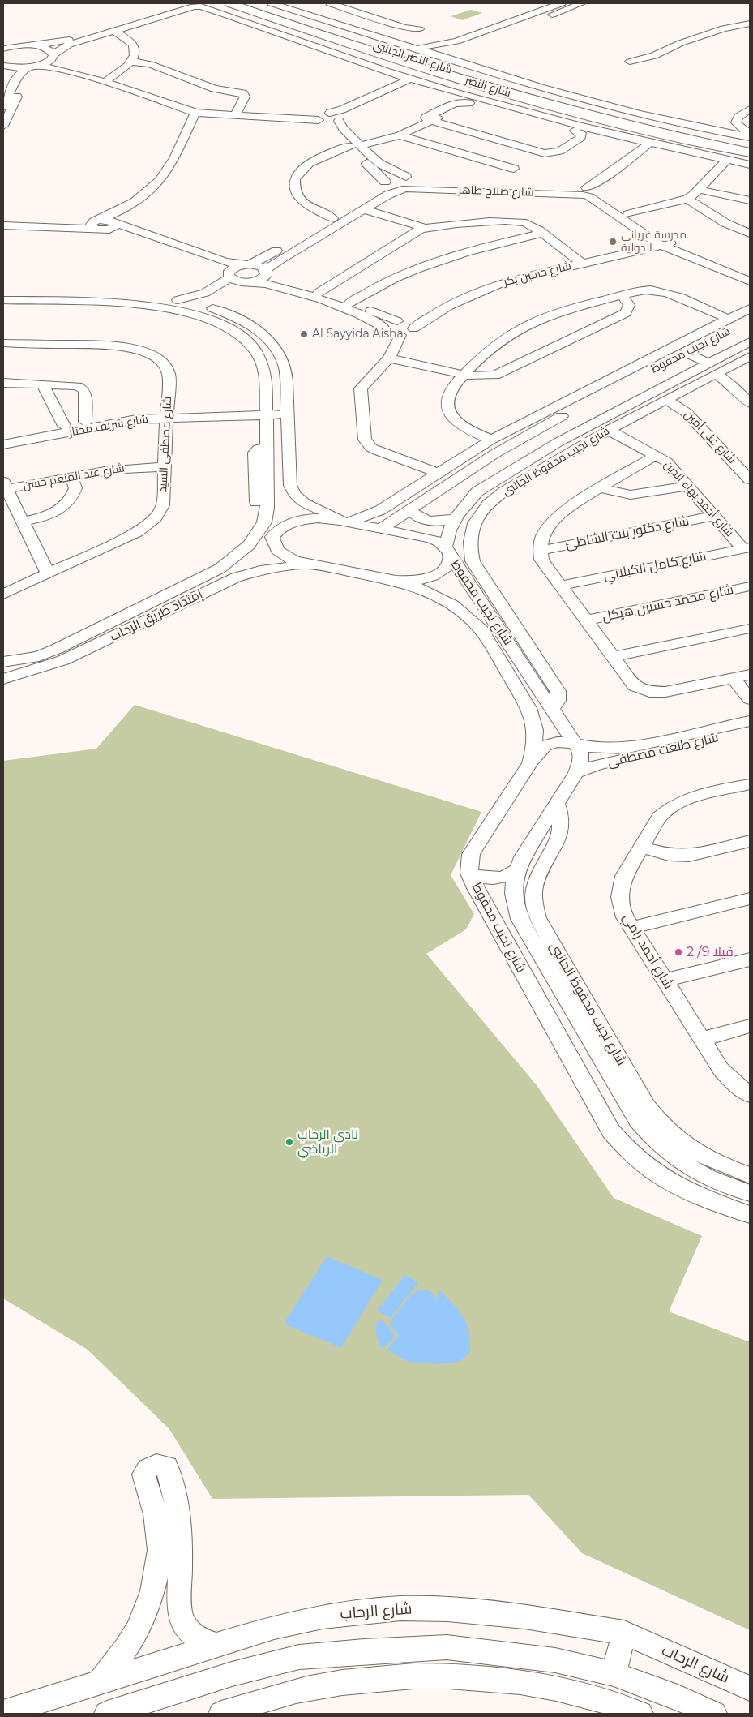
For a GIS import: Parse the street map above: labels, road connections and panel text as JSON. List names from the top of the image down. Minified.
{"streets":{"main road":["شارع النصر"],"street":["شارع النصر الجانبى","شارع صلاح طاهر","شارع حسين بكر","شارع نجيب محفوظ","شارع شريف مختار","شارع على أمين","شارع مصطفى السيد","شارع نجيب محفوظ الجانبى","شارع عبد المنعم حسن","شارع أحمد بهاء الدين","شارع دكتور بنت الشاطئ","شارع كامل الكيلاني","شارع محمد حسنين هيكل","إمتداد طريق الرحاب","شارع طلعت مصطفى","شارع أحمد رامي","شارع الرحاب"]},"crossings":[["شارع النصر الجانبى","شارع النصر"],["شارع نجيب محفوظ","شارع نجيب محفوظ الجانبى"],["شارع نجيب محفوظ","شارع طلعت مصطفى"],["شارع شريف مختار","شارع مصطفى السيد"],["شارع على أمين","شارع نجيب محفوظ الجانبى"],["شارع مصطفى السيد","شارع عبد المنعم حسن"],["شارع نجيب محفوظ الجانبى","شارع أحمد بهاء الدين"],["شارع أحمد بهاء الدين","شارع دكتور بنت الشاطئ"],["شارع أحمد بهاء الدين","شارع كامل الكيلاني"]],"places":["مدرسة غرياني الدولية","Al Sayyida Aisha","ڤيلا 9/ 2","نادي الرحاب الرياضي"]}
